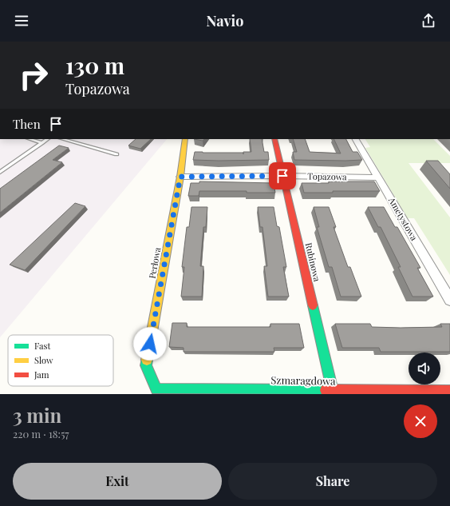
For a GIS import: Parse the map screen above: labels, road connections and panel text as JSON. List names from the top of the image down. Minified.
{"streets":{"street":["Topazowa","Ametystowa","Rubinowa","Perłowa","Szmaragdowa"]},"crossings":[["Topazowa","Ametystowa"],["Topazowa","Rubinowa"],["Topazowa","Perłowa"],["Rubinowa","Szmaragdowa"],["Perłowa","Szmaragdowa"]],"legend":["Fast","Slow","Jam"],"page":{"header":"Navio","turn":["130 m","Topazowa"],"then":"Then","heading":["3 min","220 m · 18:57"],"buttons":["Exit","Share"]}}
